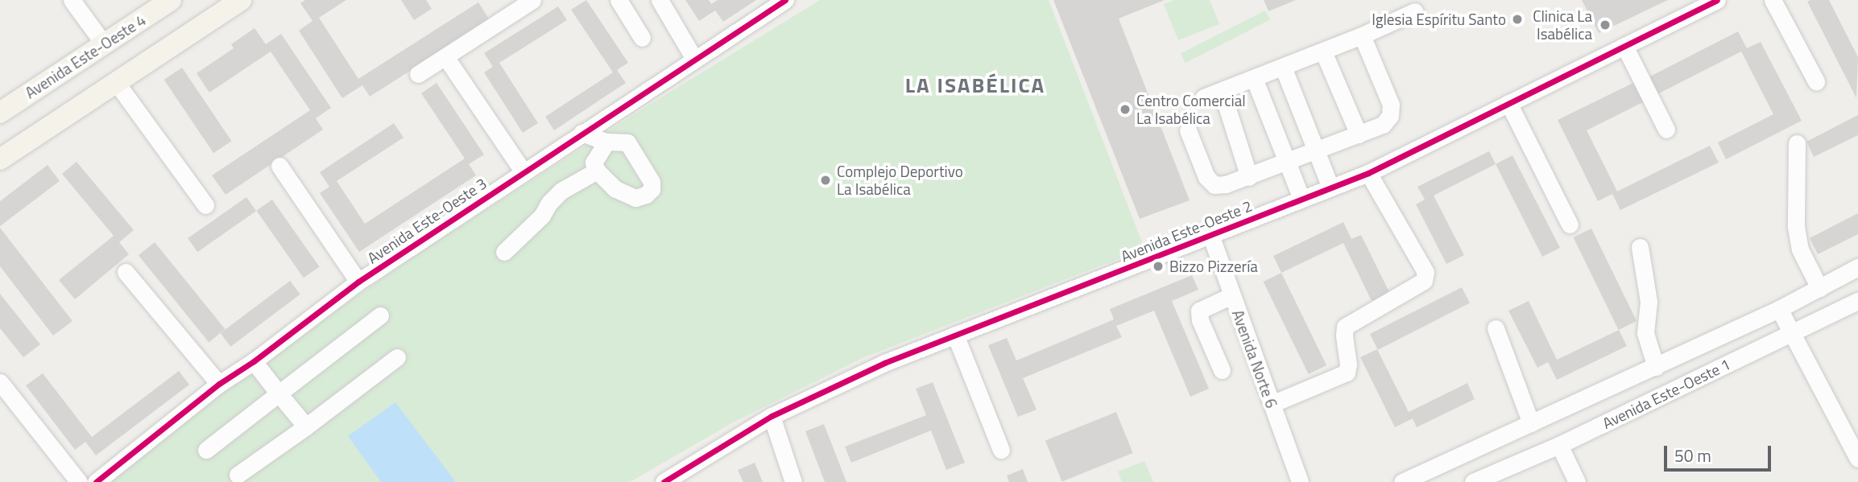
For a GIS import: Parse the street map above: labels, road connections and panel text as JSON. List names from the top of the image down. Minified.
{"streets":{"main road":["Avenida Este-Oeste 4"],"street":["Avenida Este-Oeste 3","Avenida Este-Oeste 2","Avenida Norte 6","Avenida Este-Oeste 1"]},"crossings":[["Avenida Este-Oeste 2","Avenida Norte 6"]],"districts":["LA ISABÉLICA"],"places":["Iglesia Espíritu Santo","Clinica La Isabélica","Centro Comercial La Isabélica","Complejo Deportivo La Isabélica","Bizzo Pizzería"],"scale_bar":"50 m"}
